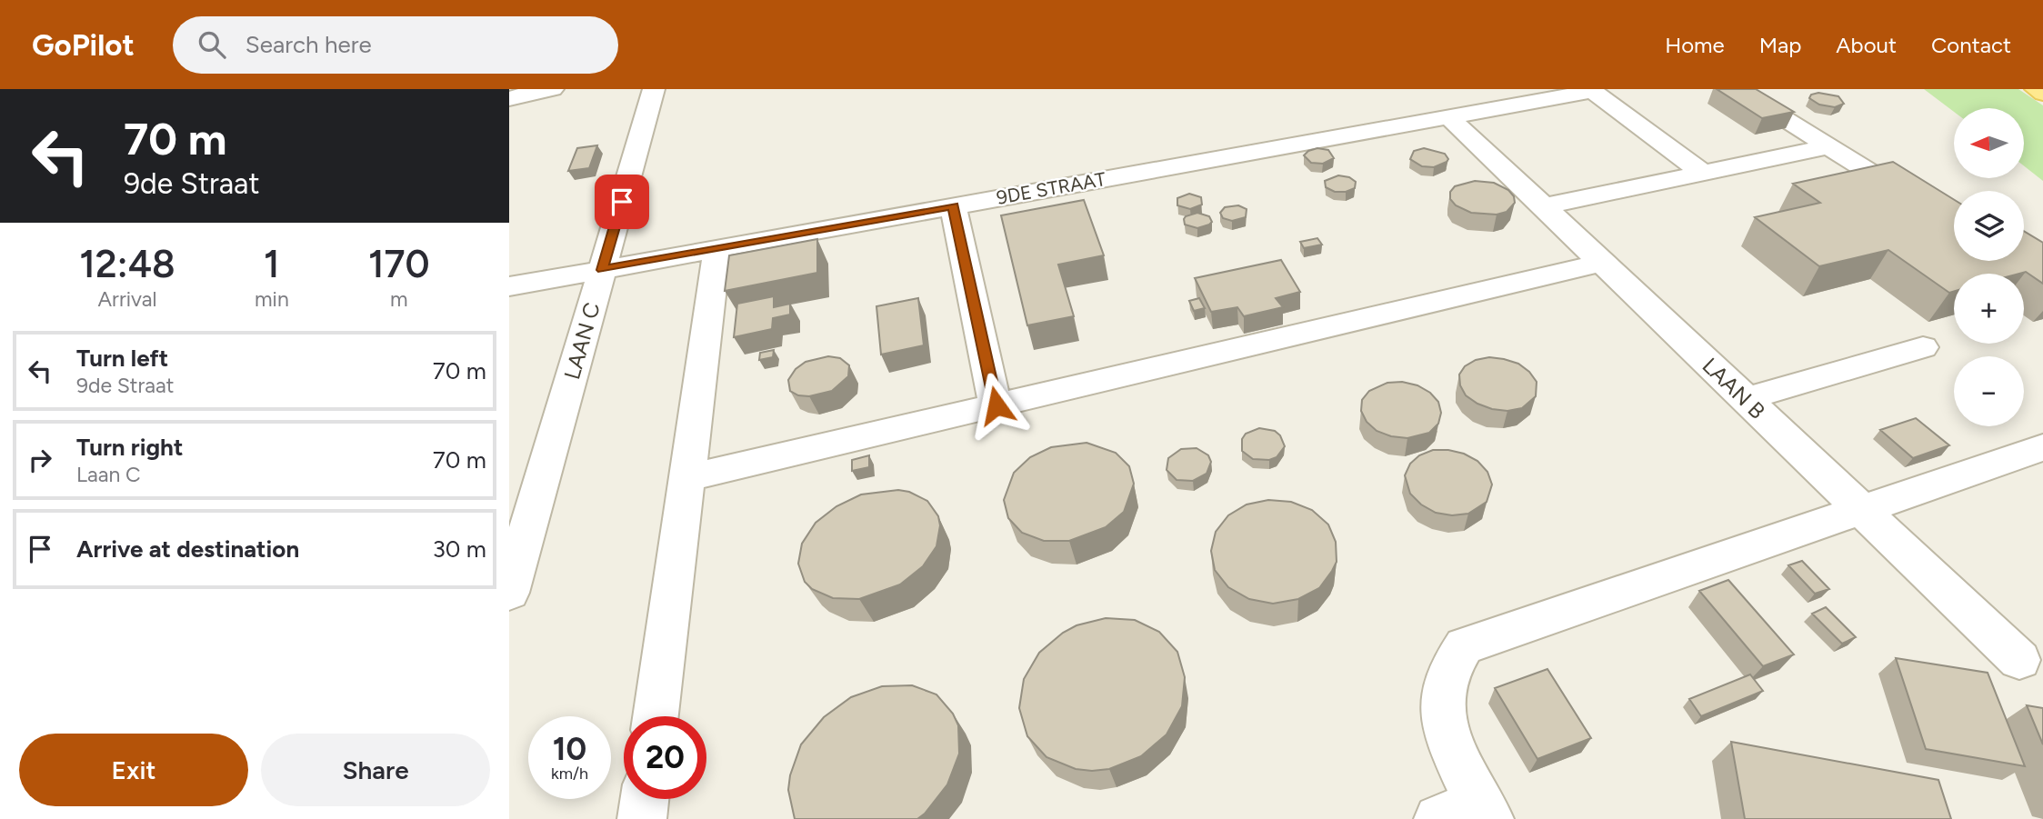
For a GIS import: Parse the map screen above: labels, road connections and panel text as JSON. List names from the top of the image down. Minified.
{"streets":{"lane":["9DE STRAAT","LAAN C","LAAN B"]},"crossings":[["9DE STRAAT","LAAN C"],["9DE STRAAT","LAAN B"]],"north":"left","page":{"header":"GoPilot","search":"Search here","nav":["Home","Map","About","Contact"],"turn":["70 m","9de Straat"],"map_buttons":["+","−"],"eta":["12:48","Arrival","1","min","170","m"],"list":[{"name":"Turn left","note":"9de Straat","value":"70 m"},{"name":"Turn right","note":"Laan C","value":"70 m"},{"name":"Arrive at destination","value":"30 m"}],"speed":"10 km/h","limit":"20","buttons":["Exit","Share"]}}
